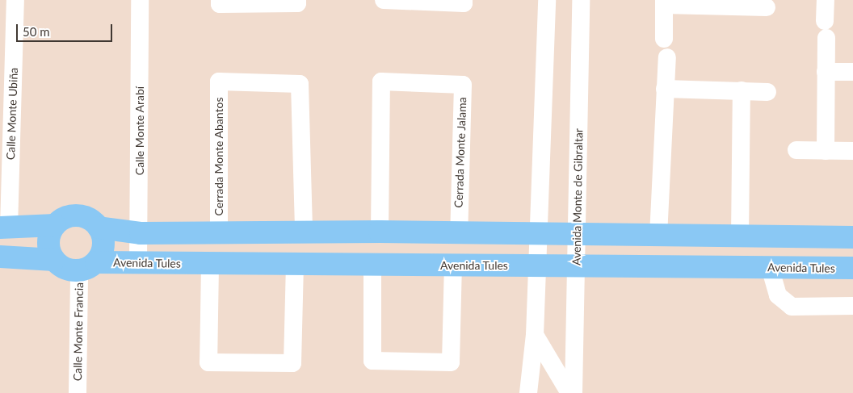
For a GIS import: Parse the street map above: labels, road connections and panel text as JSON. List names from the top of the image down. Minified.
{"streets":{"main road":["Avenida Tules"],"street":["Calle Monte Ubiña","Calle Monte Arabí","Cerrada Monte Jalama","Cerrada Monte Abantos","Avenida Monte de Gibraltar","Calle Monte Francia"]},"crossings":[["Calle Monte Arabí","Avenida Tules"],["Avenida Monte de Gibraltar","Avenida Tules"],["Avenida Tules","Calle Monte Francia"]],"scale_bar":"50 m"}
